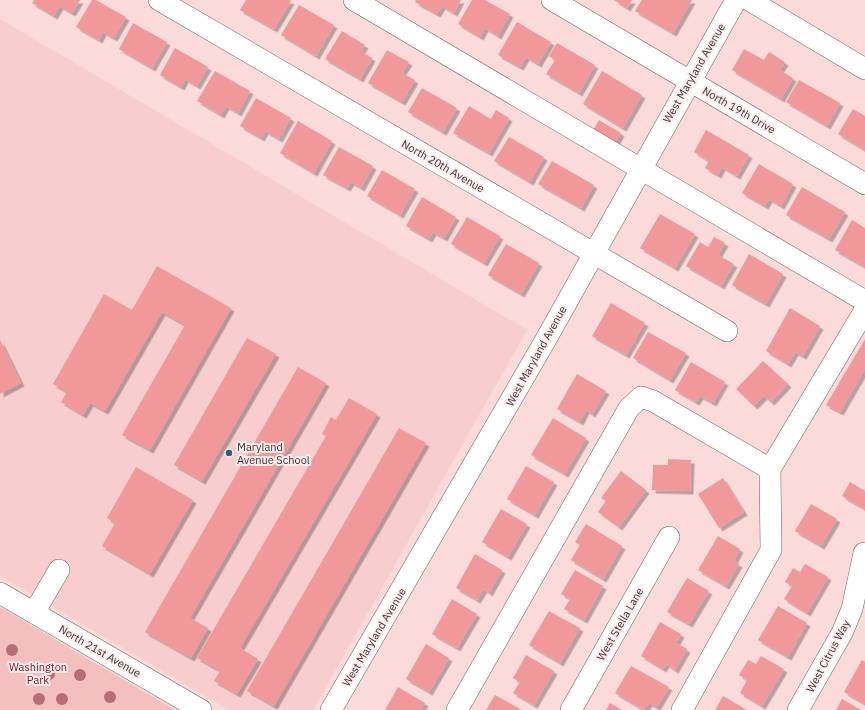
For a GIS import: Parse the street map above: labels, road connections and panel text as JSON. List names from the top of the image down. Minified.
{"streets":{"street":["West Maryland Avenue","North 19th Drive","North 20th Avenue","West Stella Lane","North 21st Avenue","West Citrus Way"]},"crossings":[["West Maryland Avenue","North 19th Drive"],["West Maryland Avenue","North 20th Avenue"]],"parks":["Washington Park"],"places":["Maryland Avenue School"]}
